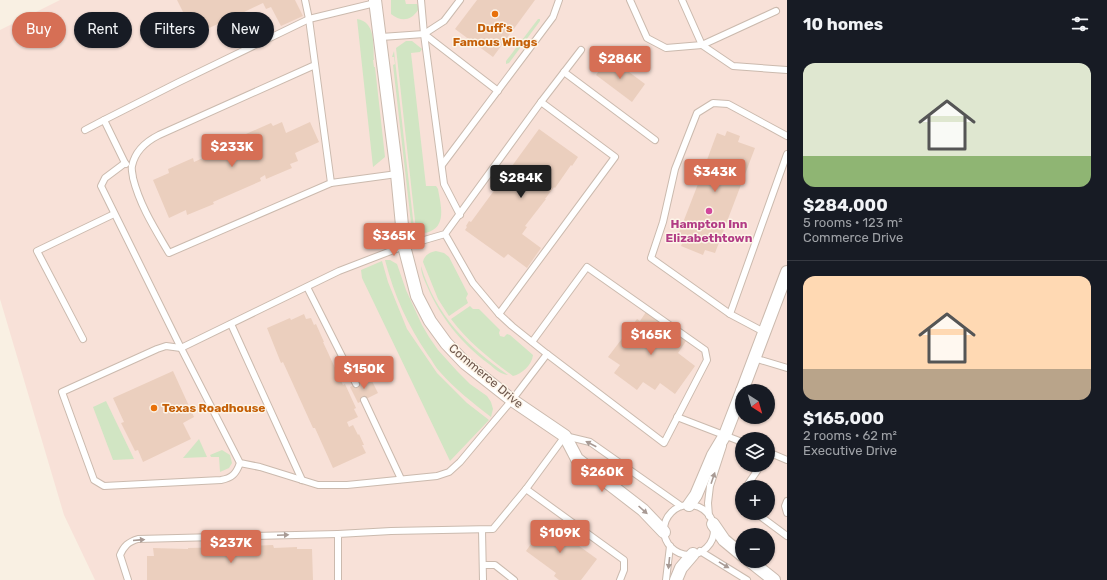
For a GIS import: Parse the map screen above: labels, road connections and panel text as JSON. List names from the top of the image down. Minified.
{"streets":{"street":["Commerce Drive"]},"places":["Duff's Famous Wings","Hampton Inn Elizabethtown","Texas Roadhouse"],"north":"bottom right","page":{"heading":"10 homes","chip":["Buy","Rent","Filters","New"],"price":["$286K","$233K","$343K","$284K","$365K","$165K","$150K","$260K","$109K","$237K"],"list":[{"name":"$284,000","note":"5 rooms · 123 m² · Commerce Drive"},{"name":"$165,000","note":"2 rooms · 62 m² · Executive Drive"}],"map_buttons":["+","−"]}}
